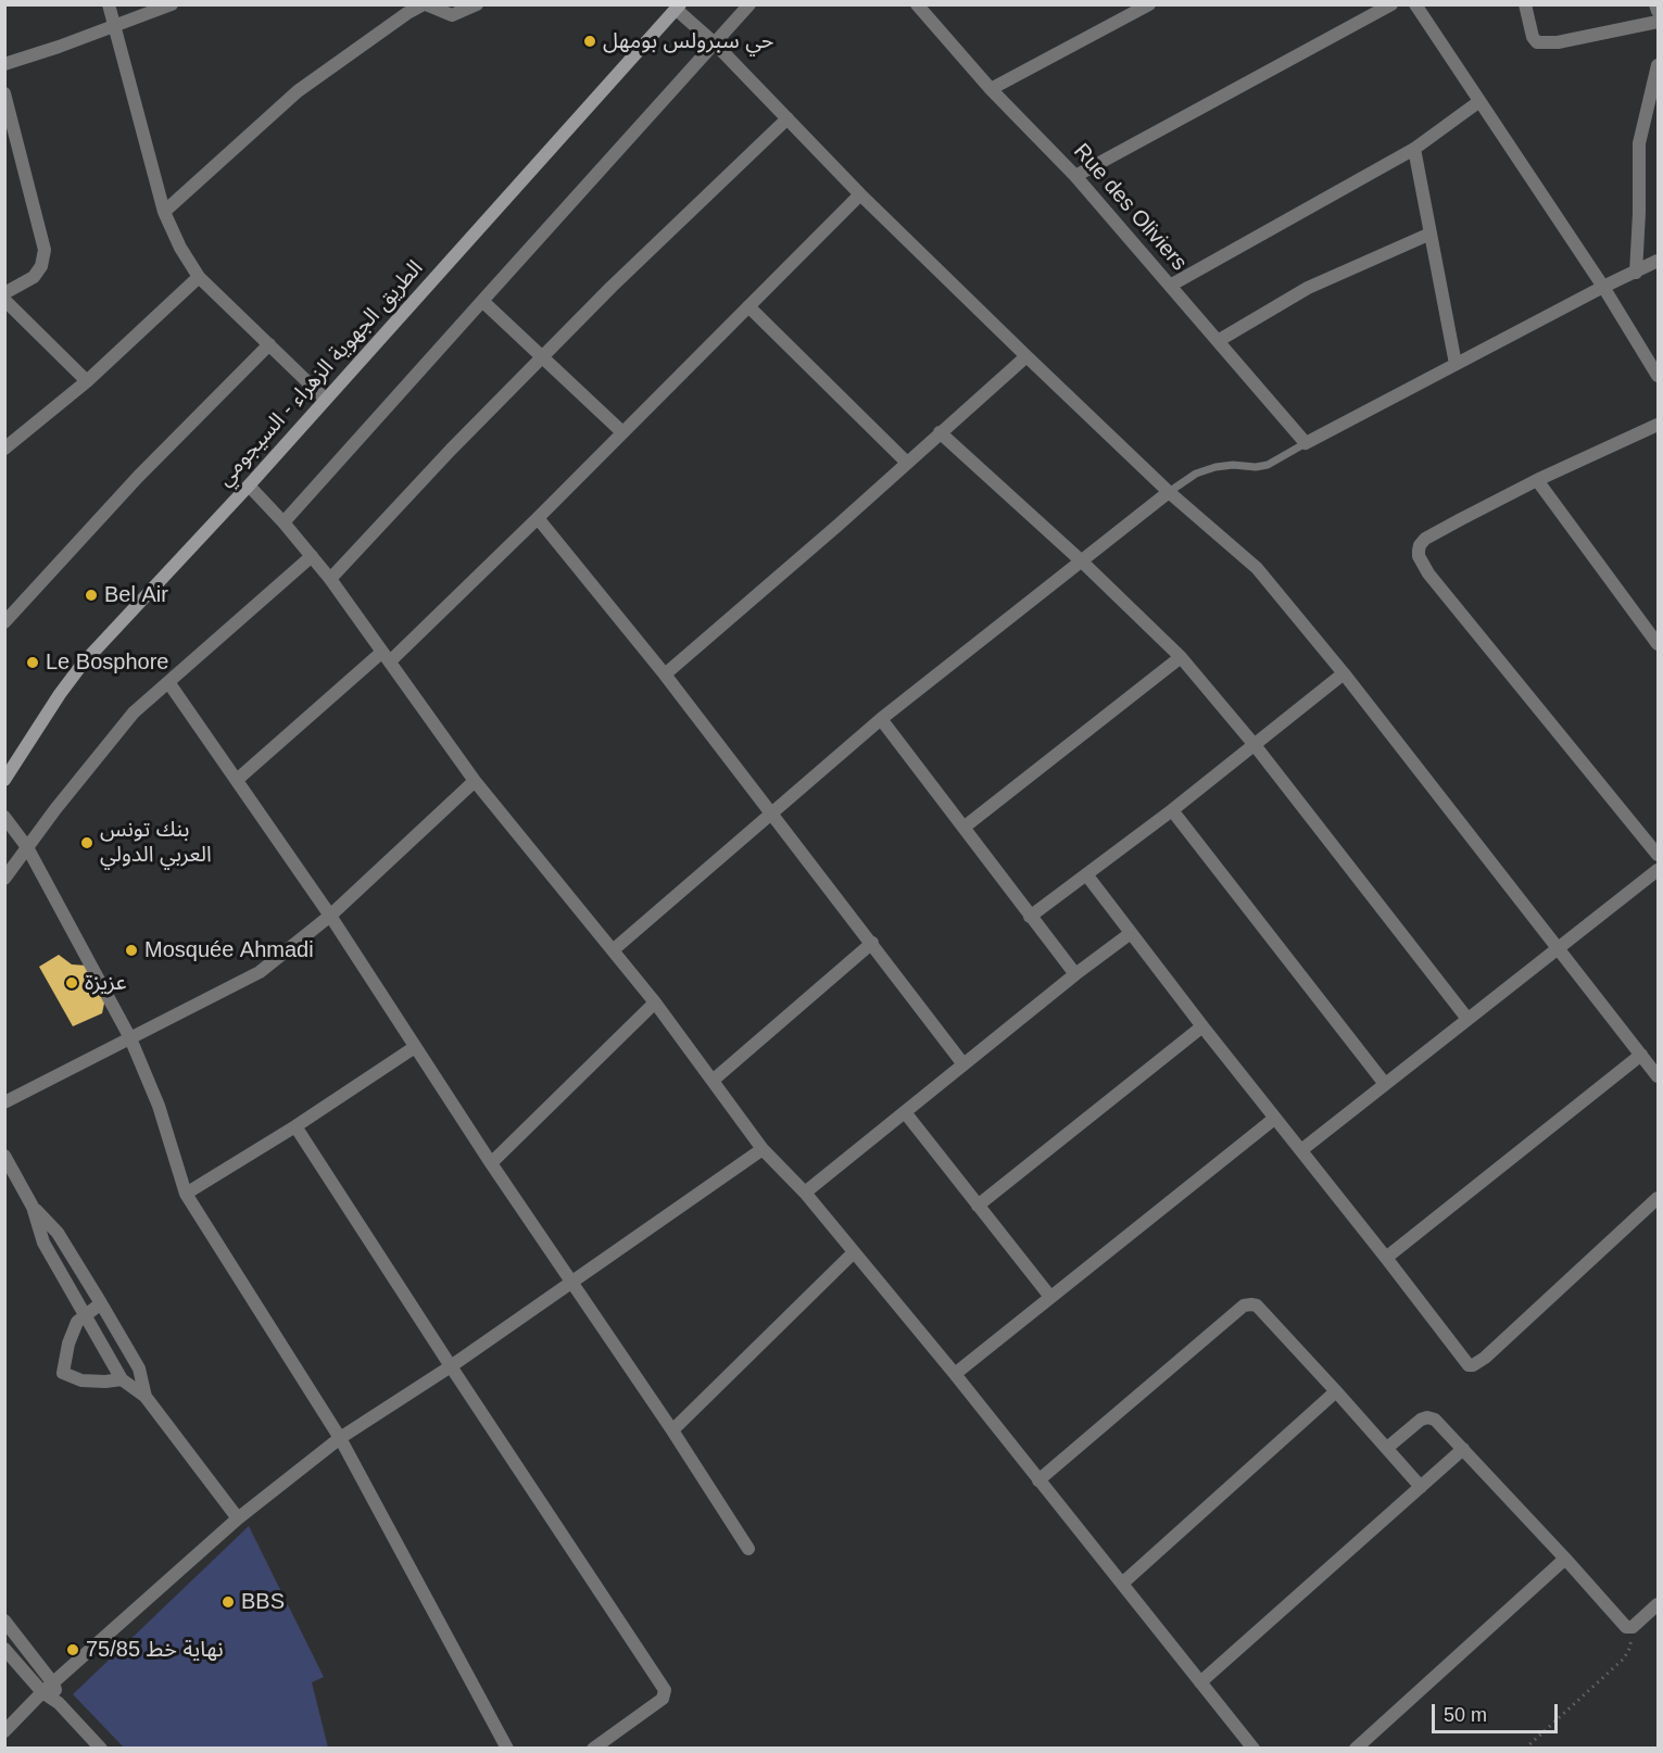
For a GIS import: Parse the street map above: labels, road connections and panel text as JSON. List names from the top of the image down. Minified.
{"streets":{"main road":["الطريق الجهوية الزهراء - السيجومي"],"street":["Rue des Oliviers"]},"places":["حي سبرولس بومهل","Bel Air","Le Bosphore","بنك تونس العربي الدولي","Mosquée Ahmadi","عزيزة","BBS","نهاية خط 75/85"],"scale_bar":"50 m"}
